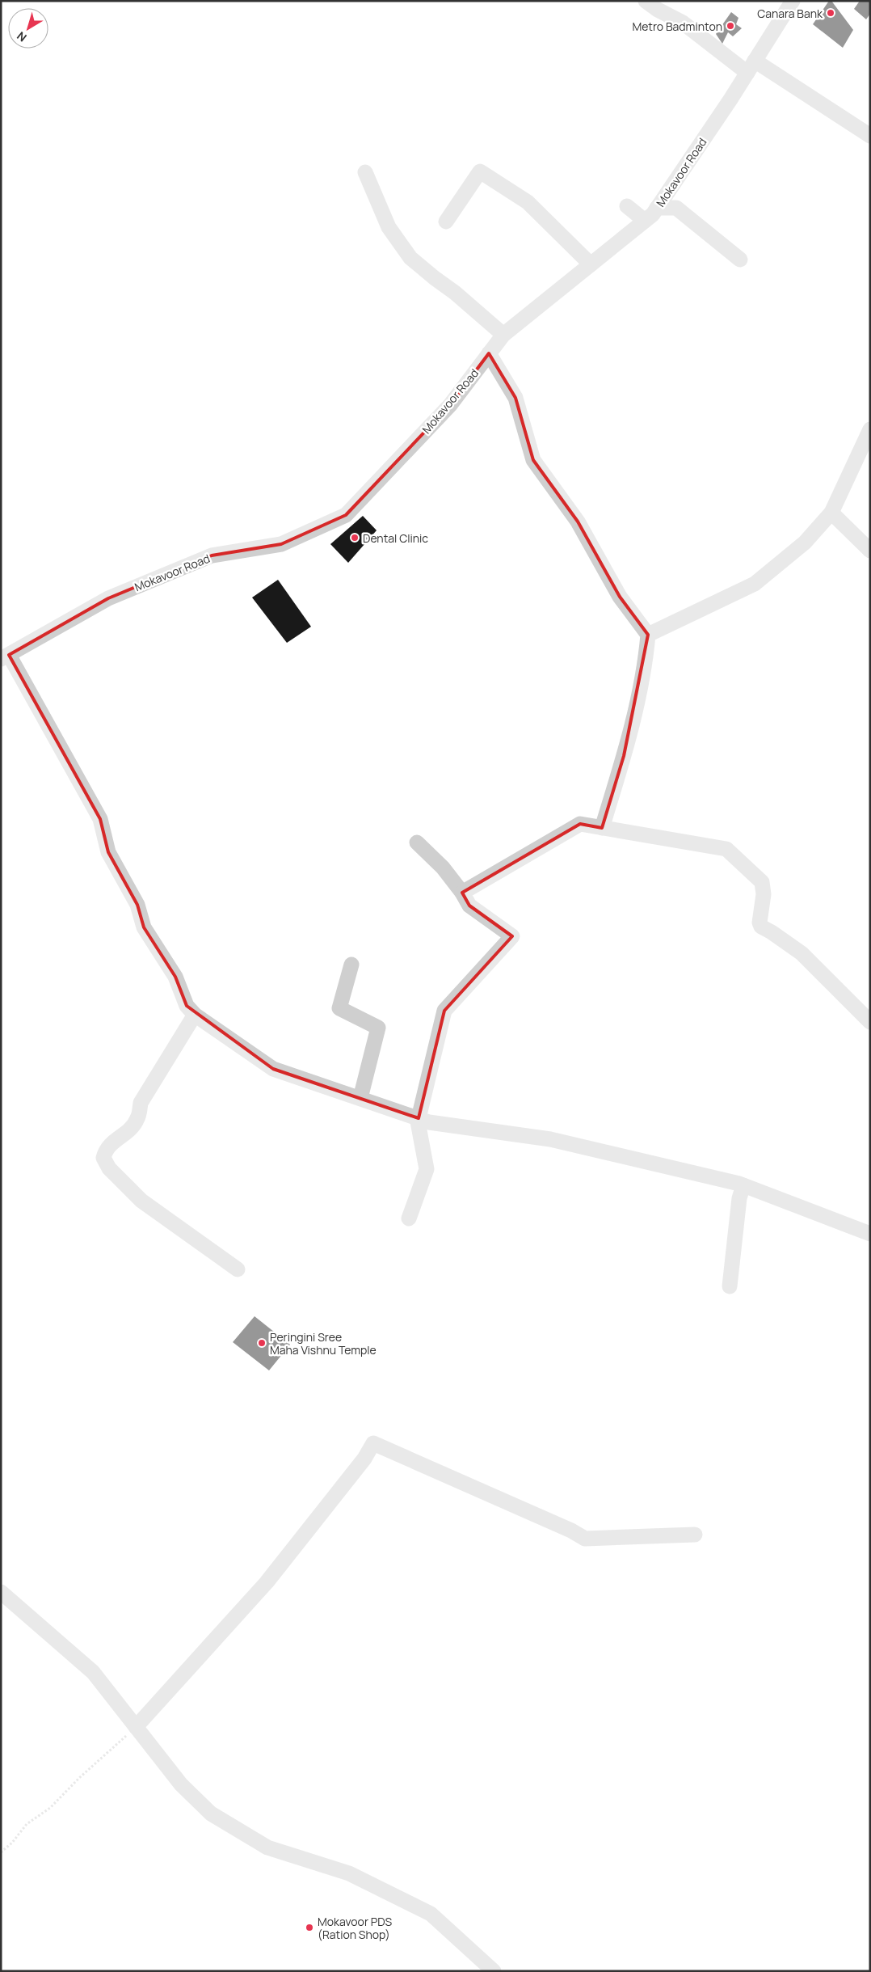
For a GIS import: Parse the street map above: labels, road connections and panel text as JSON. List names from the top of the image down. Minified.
{"streets":{"street":["Mokavoor Road"]},"places":["Canara Bank","Metro Badminton","Dental Clinic","Peringini Sree Maha Vishnu Temple","Mokavoor PDS (Ration Shop)"],"north":"bottom left"}
